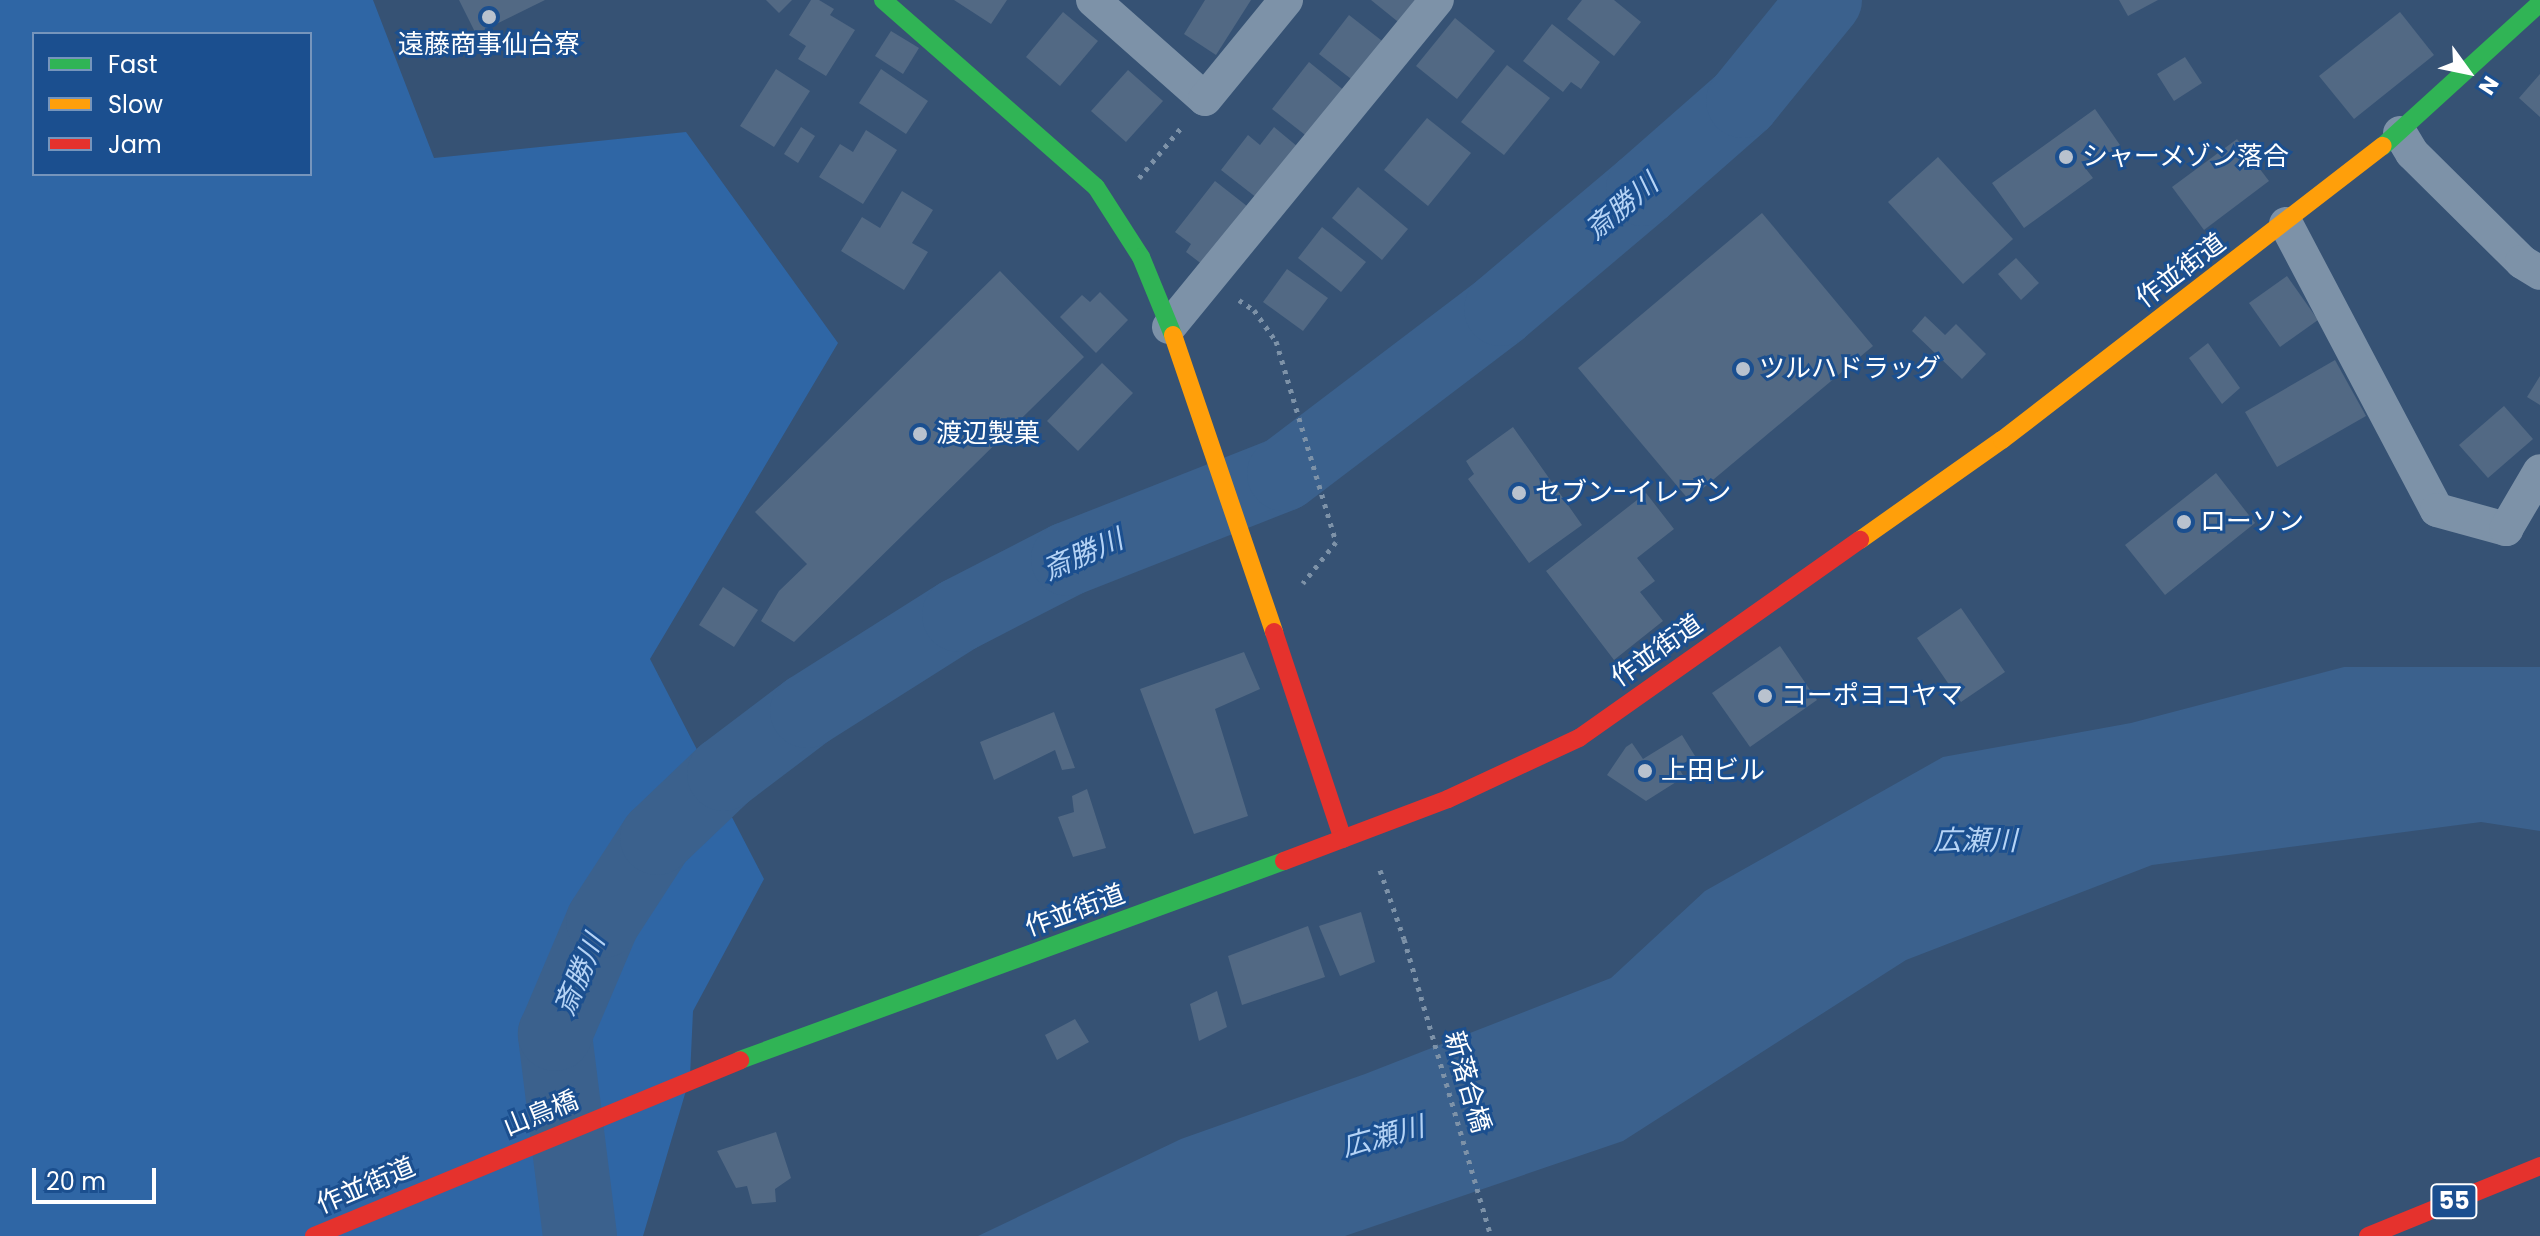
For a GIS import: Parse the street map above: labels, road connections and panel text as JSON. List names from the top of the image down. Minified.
{"streets":{"street":["作並街道","山鳥橋","55"],"path":["新落合橋"]},"crossings":[["作並街道","山鳥橋"]],"water":["斎勝川","広瀬川"],"places":["遠藤商事仙台寮","シャーメゾン落合","ツルハドラッグ","渡辺製菓","セブン-イレブン","ローソン","コーポヨコヤマ","上田ビル"],"legend":["Fast","Slow","Jam"],"scale_bar":"20 m","north":"bottom right"}
